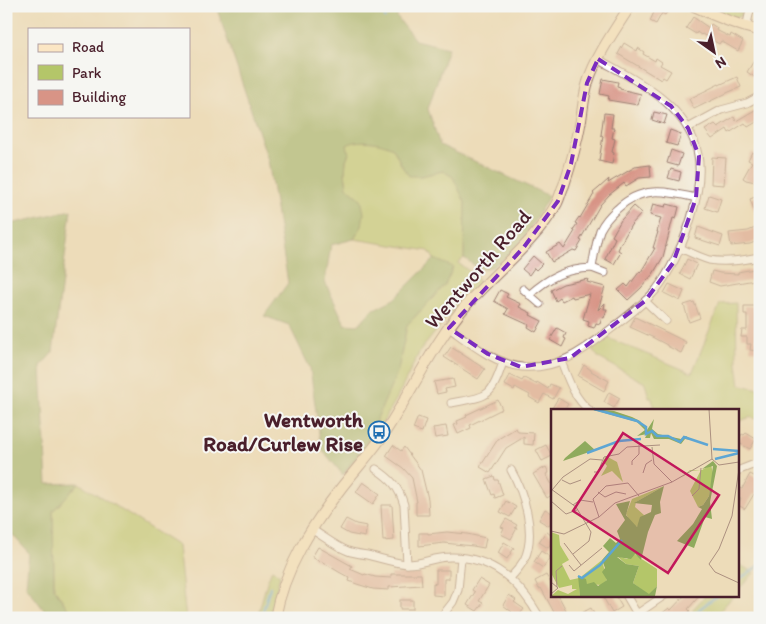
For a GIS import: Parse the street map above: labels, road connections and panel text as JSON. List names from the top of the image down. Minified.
{"streets":{"street":["Wentworth Road"]},"places":{"bus stop":["Wentworth Road/Curlew Rise"]},"legend":["Road","Park","Building"],"north":"bottom right"}
